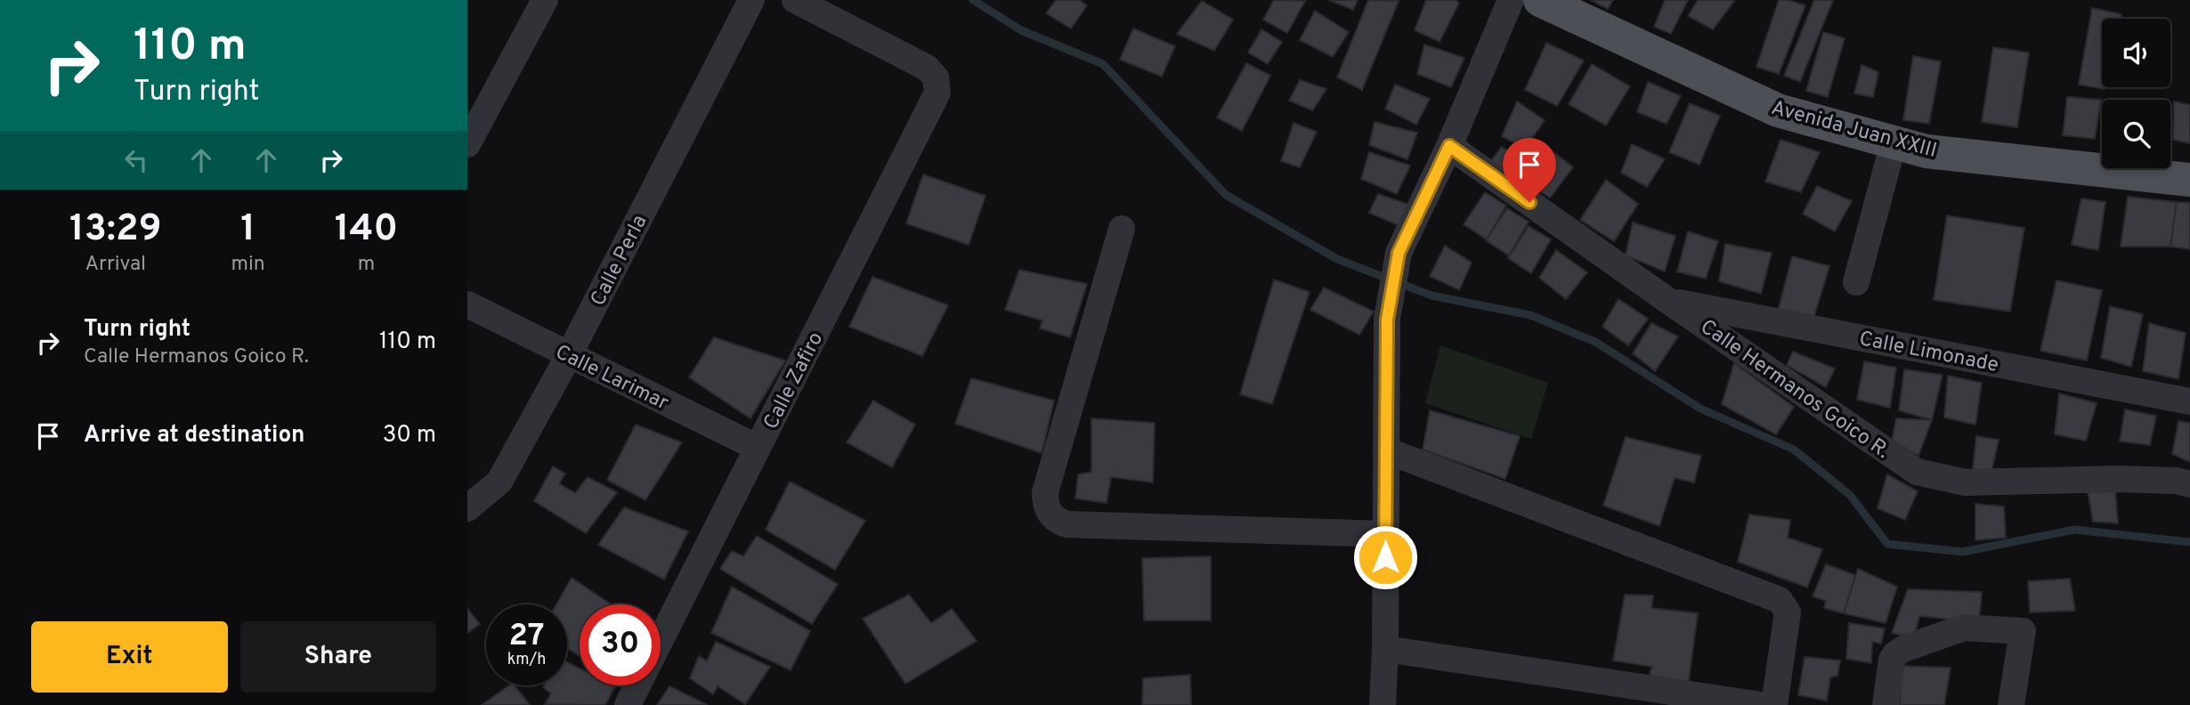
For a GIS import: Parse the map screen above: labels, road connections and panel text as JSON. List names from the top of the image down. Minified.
{"streets":{"main road":["Avenida Juan XXIII"],"street":["Calle Perla","Calle Limonade","Calle Larimar","Calle Zafiro","Calle Hermanos Goico R."]},"crossings":[["Calle Perla","Calle Larimar"],["Calle Limonade","Calle Hermanos Goico R."],["Calle Larimar","Calle Zafiro"]],"page":{"turn":["110 m","Turn right"],"eta":["13:29","Arrival","1","min","140","m"],"list":[{"name":"Turn right","note":"Calle Hermanos Goico R.","value":"110 m"},{"name":"Arrive at destination","value":"30 m"}],"speed":"27 km/h","limit":"30","buttons":["Exit","Share"]}}
